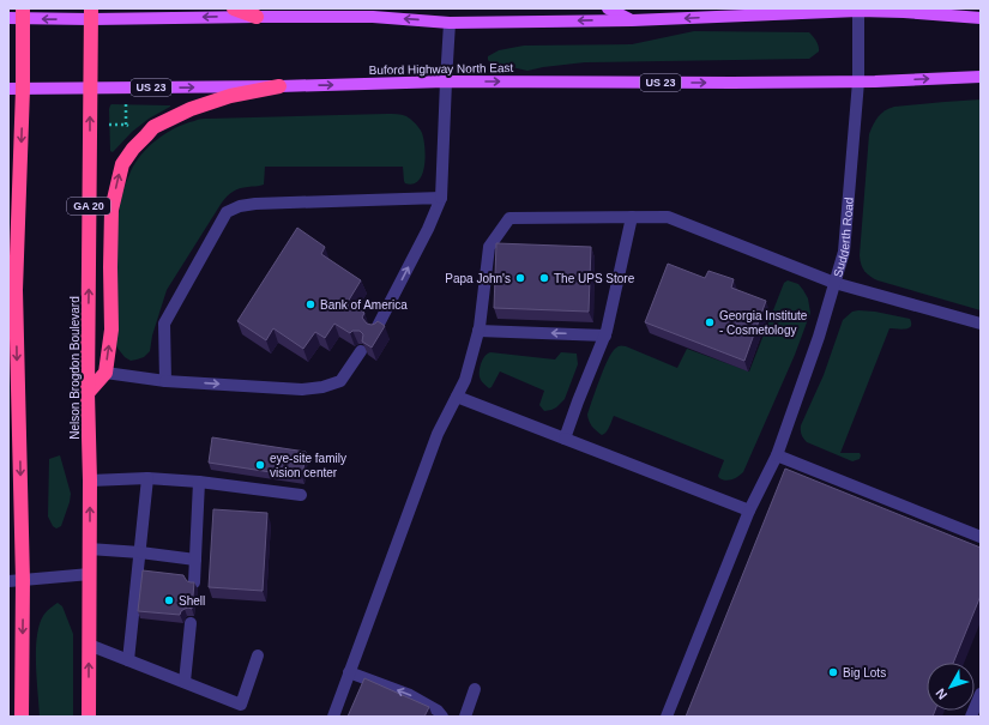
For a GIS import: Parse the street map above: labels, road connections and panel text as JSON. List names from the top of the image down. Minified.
{"streets":{"highway":["GA 20","Nelson Brogdon Boulevard"],"main road":["Buford Highway North East","US 23"],"street":["Sudderth Road"]},"crossings":[["Buford Highway North East","Sudderth Road"],["Buford Highway North East","Nelson Brogdon Boulevard"]],"places":["Papa John's","The UPS Store","Bank of America","Georgia Institute - Cosmetology","eye-site family vision center","Shell","Big Lots"],"north":"bottom left"}
